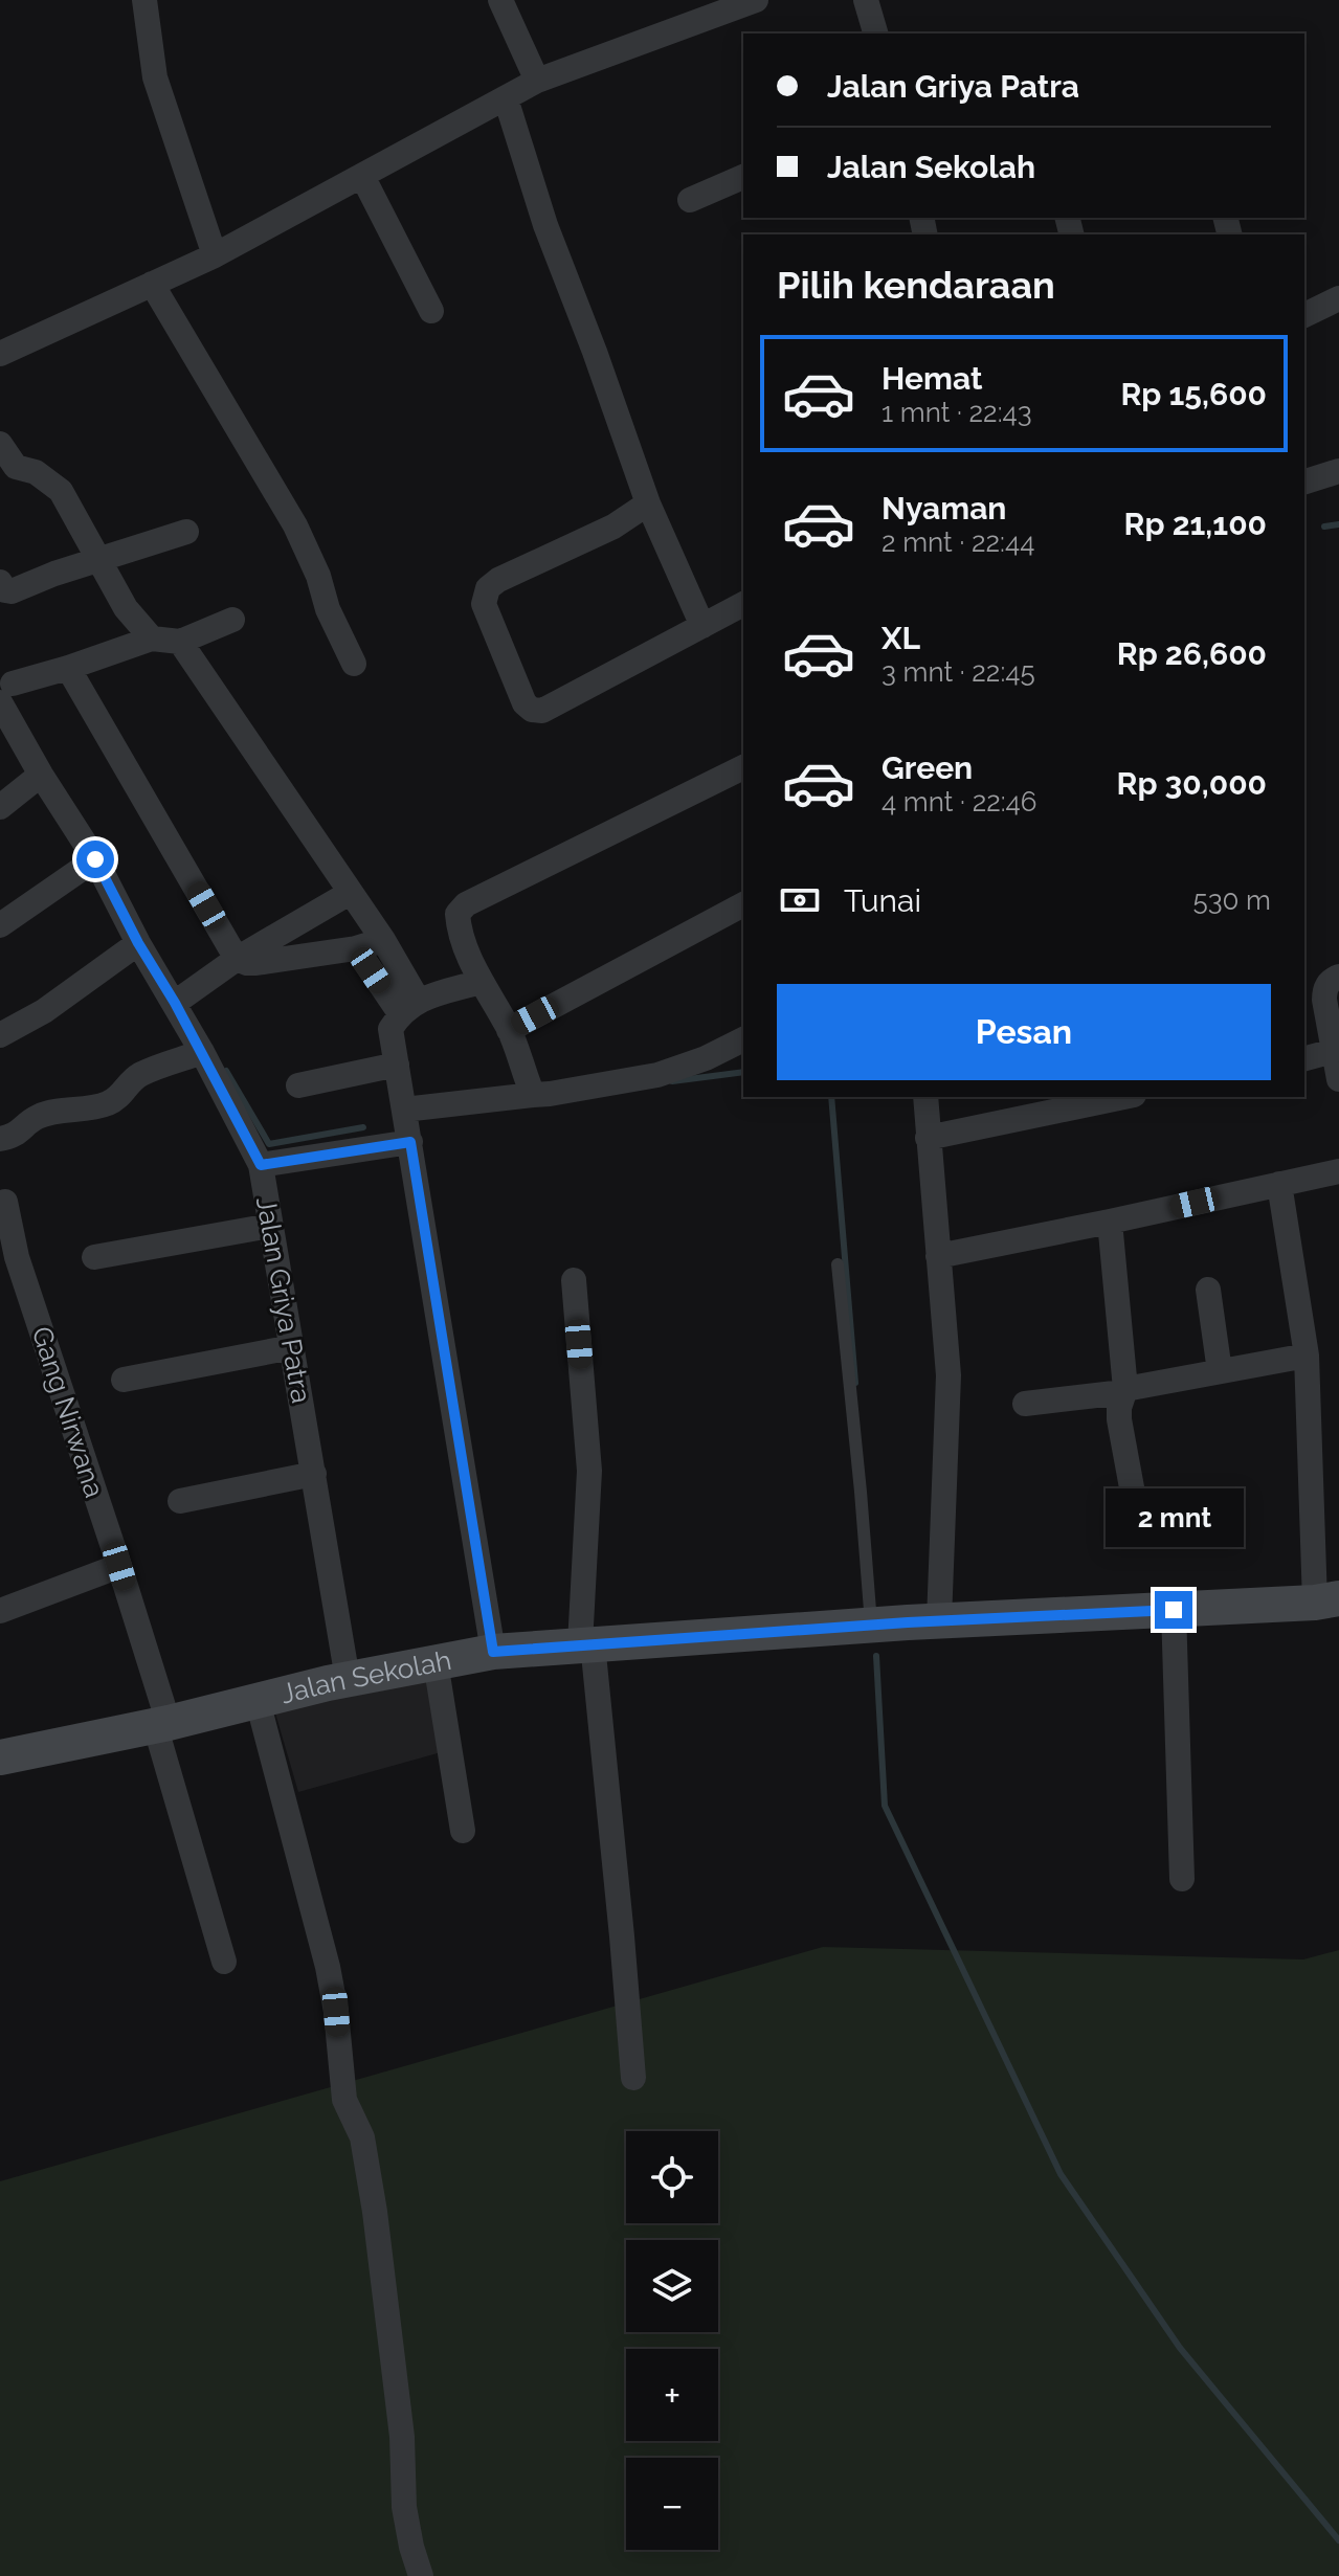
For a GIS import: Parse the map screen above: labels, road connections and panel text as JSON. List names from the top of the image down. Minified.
{"streets":{"street":["Jalan Griya Patra","Gang Nirwana","Jalan Sekolah"]},"crossings":[["Jalan Griya Patra","Jalan Sekolah"],["Gang Nirwana","Jalan Sekolah"]],"page":{"banner":["Jalan Griya Patra","Jalan Sekolah"],"heading":"Pilih kendaraan","list":[{"name":"Hemat","note":"1 mnt · 22:43","value":"Rp 15,600"},{"name":"Nyaman","note":"2 mnt · 22:44","value":"Rp 21,100"},{"name":"XL","note":"3 mnt · 22:45","value":"Rp 26,600"},{"name":"Green","note":"4 mnt · 22:46","value":"Rp 30,000"}],"pay":["Tunai","530 m"],"buttons":"Pesan","bubble":"2 mnt","map_buttons":["+","−"]}}
